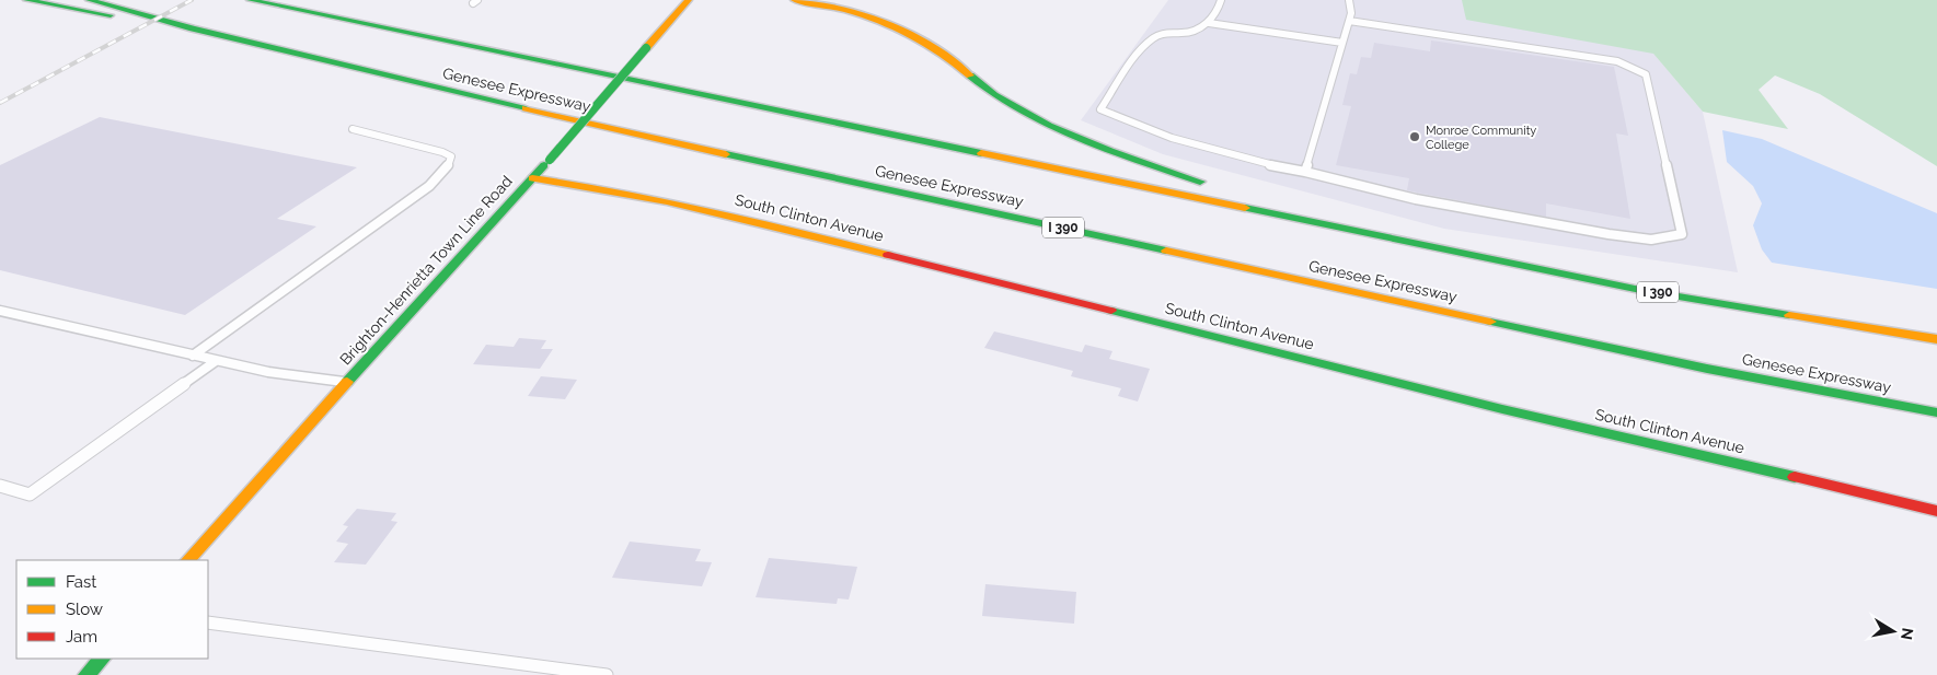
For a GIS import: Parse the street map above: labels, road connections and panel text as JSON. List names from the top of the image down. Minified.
{"streets":{"main road":["Genesee Expressway","South Clinton Avenue","I 390","Brighton-Henrietta Town Line Road"]},"crossings":[["South Clinton Avenue","Brighton-Henrietta Town Line Road"]],"places":["Monroe Community College"],"legend":["Fast","Slow","Jam"],"north":"right"}
